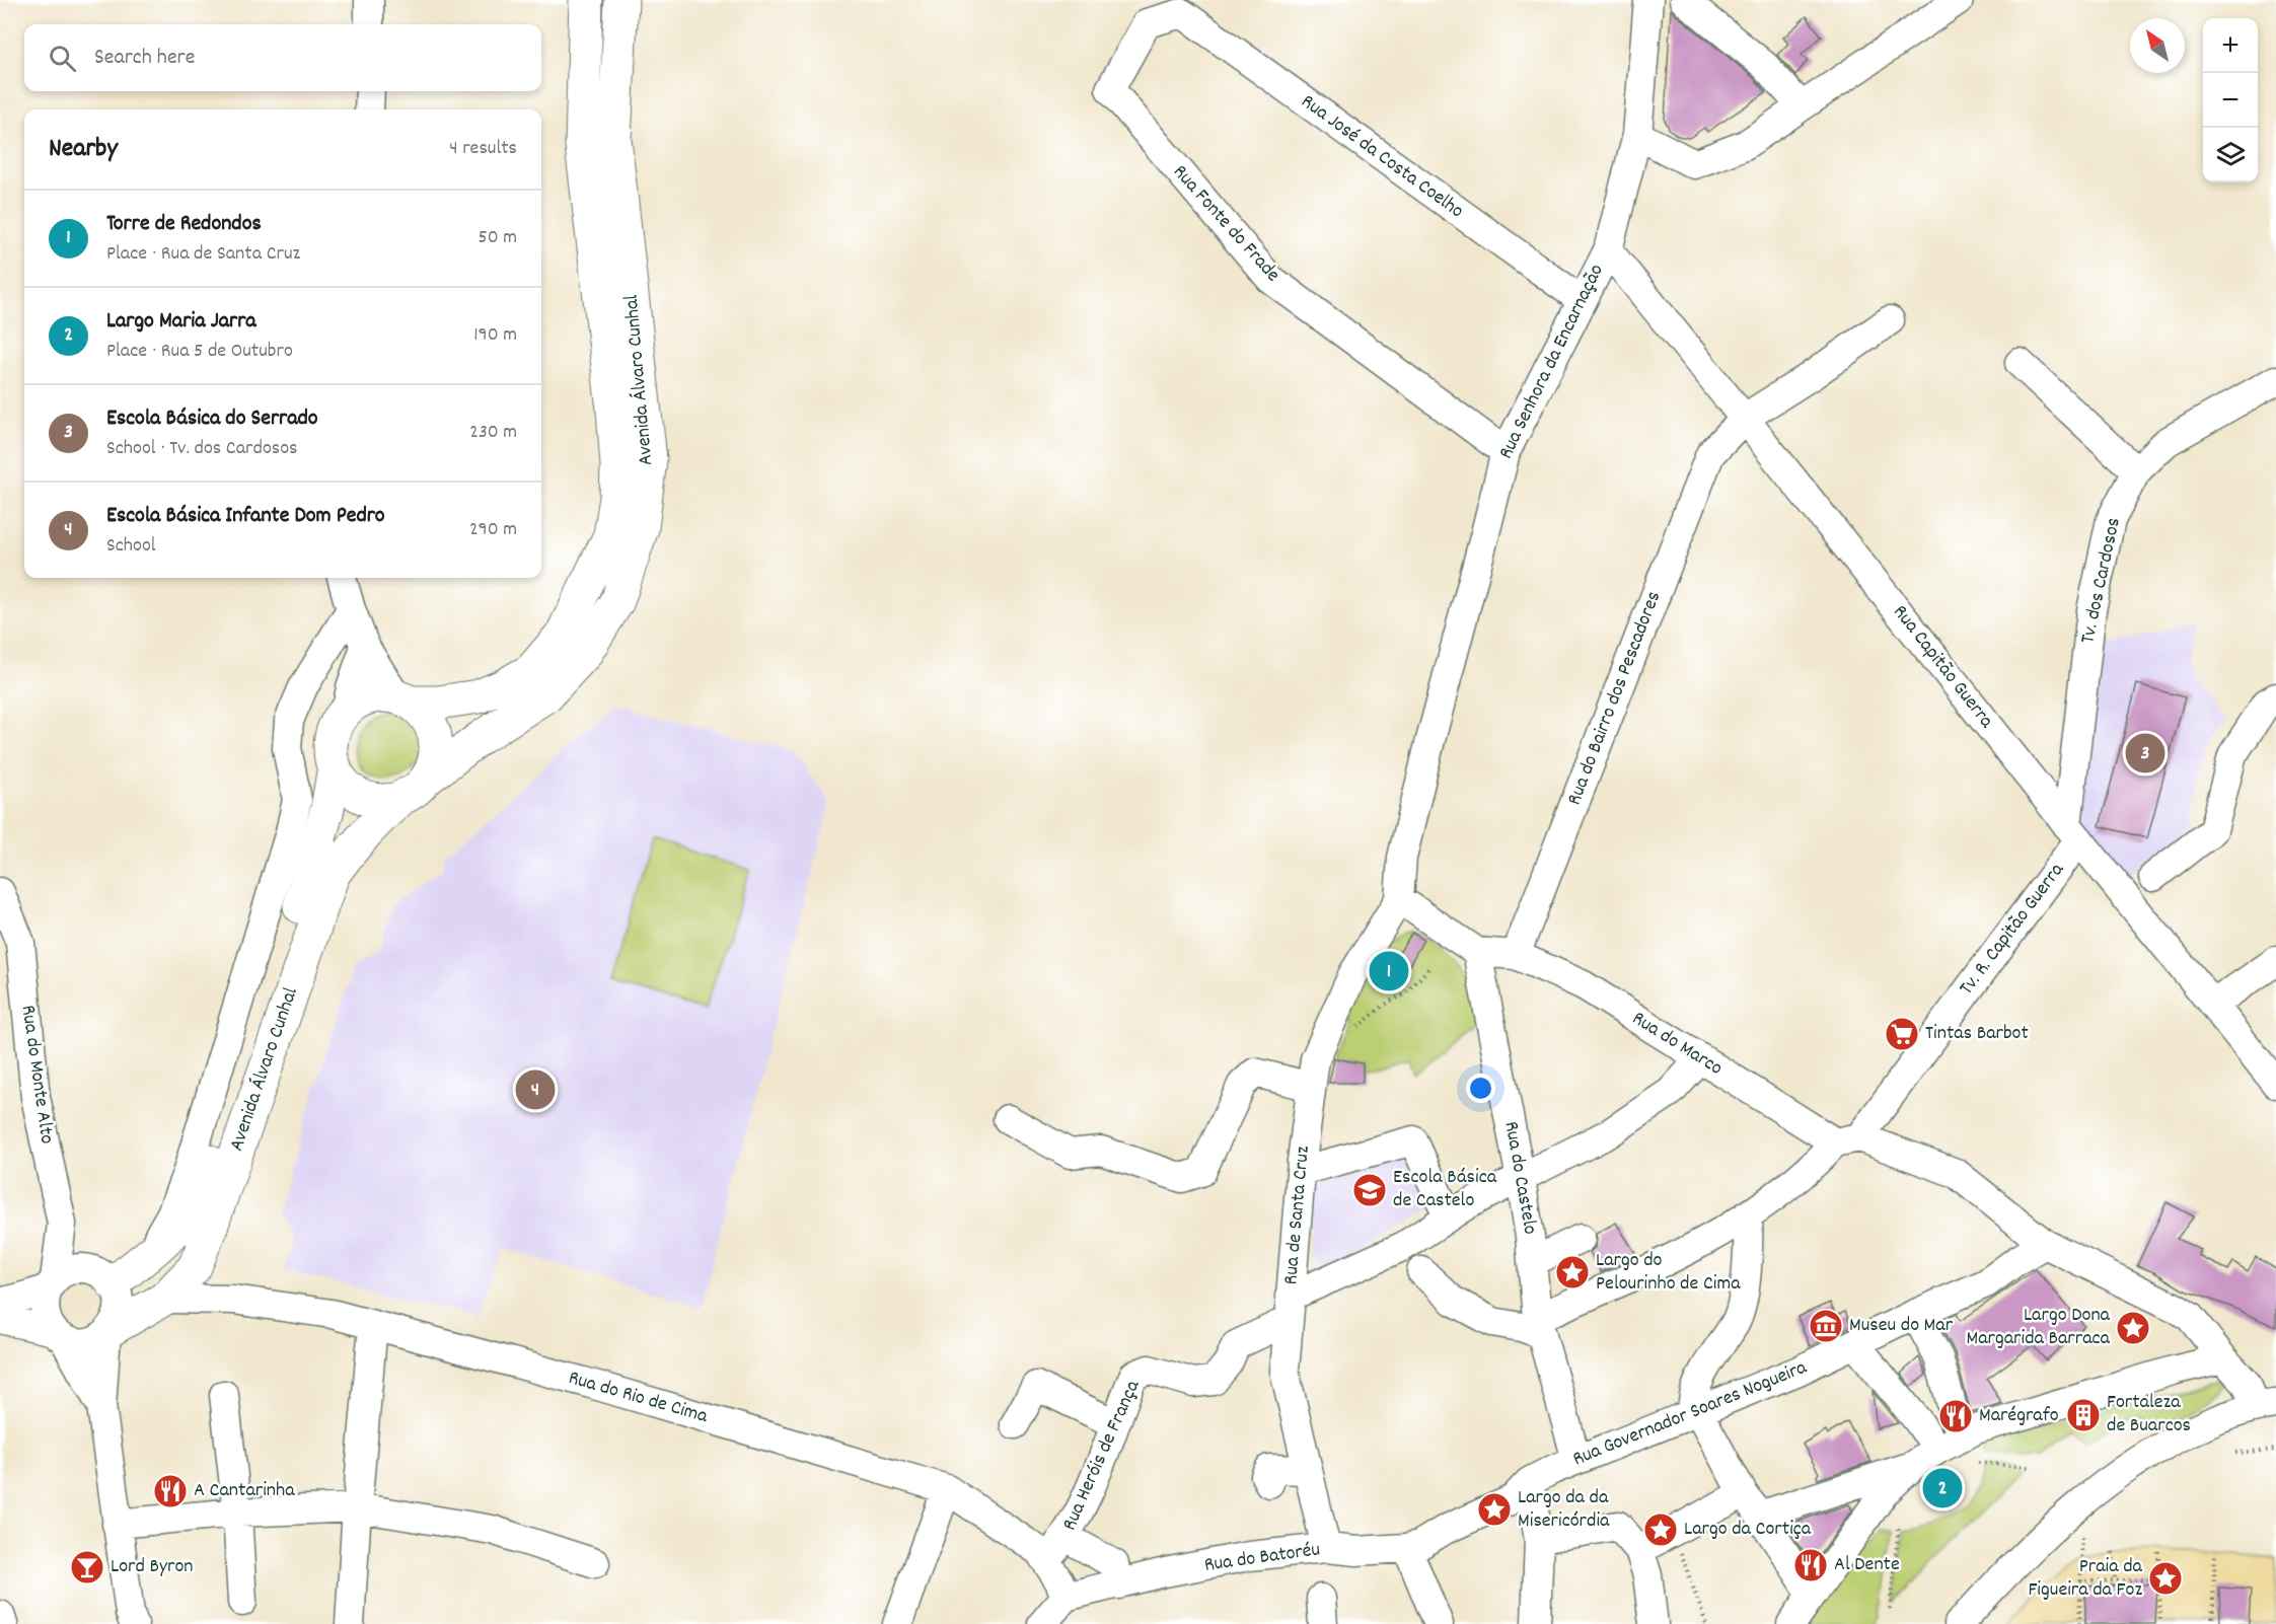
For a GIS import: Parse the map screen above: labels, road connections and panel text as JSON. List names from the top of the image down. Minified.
{"streets":{"main road":["Avenida Álvaro Cunhal"],"street":["Rua José da Costa Coelho","Rua Fonte do Frade","Rua Senhora da Encarnação","Tv. dos Cardosos","Rua Capitão Guerra","Rua do Bairro dos Pescadores","Tv. R. Capitão Guerra","Rua do Marco","Rua do Monte Alto","Rua do Castelo","Rua de Santa Cruz","Rua do Rio de Cima","Rua Governador Soares Nogueira","Rua Heróis de França","Rua do Batoréu"]},"crossings":[["Rua José da Costa Coelho","Rua Fonte do Frade"],["Rua José da Costa Coelho","Rua Senhora da Encarnação"],["Rua Fonte do Frade","Rua Senhora da Encarnação"],["Rua Senhora da Encarnação","Rua Capitão Guerra"],["Rua Senhora da Encarnação","Rua de Santa Cruz"],["Avenida Álvaro Cunhal","Rua do Rio de Cima"],["Tv. dos Cardosos","Rua Capitão Guerra"],["Tv. dos Cardosos","Tv. R. Capitão Guerra"],["Rua Capitão Guerra","Rua do Bairro dos Pescadores"],["Rua Capitão Guerra","Tv. R. Capitão Guerra"],["Rua do Bairro dos Pescadores","Rua do Marco"],["Tv. R. Capitão Guerra","Rua do Marco"],["Tv. R. Capitão Guerra","Rua do Castelo"],["Rua do Marco","Rua Governador Soares Nogueira"],["Rua do Castelo","Rua Governador Soares Nogueira"],["Rua de Santa Cruz","Rua Heróis de França"],["Rua de Santa Cruz","Rua do Batoréu"],["Rua do Rio de Cima","Rua Heróis de França"],["Rua do Rio de Cima","Rua do Batoréu"],["Rua Governador Soares Nogueira","Rua do Batoréu"]],"places":{"supermarket":["Tintas Barbot"],"school or university":["Escola Básica de Castelo"],"place":["Largo do Pelourinho de Cima","Largo Dona Margarida Barraca","Largo da da Misericórdia","Largo da Cortiça","Praia da Figueira da Foz"],"museum":["Museu do Mar"],"building":["Fortaleza de Buarcos"],"restaurant":["Marégrafo","A Cantarinha","Al Dente"],"bar":["Lord Byron"]},"north":"top left","page":{"map_buttons":["+","−"],"search":"Search here","heading":["Nearby","4 results"],"list":[{"mark":"1","name":"Torre de Redondos","note":"Place · Rua de Santa Cruz","value":"50 m"},{"mark":"2","name":"Largo Maria Jarra","note":"Place · Rua 5 de Outubro","value":"190 m"},{"mark":"3","name":"Escola Básica do Serrado","note":"School · Tv. dos Cardosos","value":"230 m"},{"mark":"4","name":"Escola Básica Infante Dom Pedro","note":"School","value":"290 m"}],"pins":["3","1","4","2"]}}
